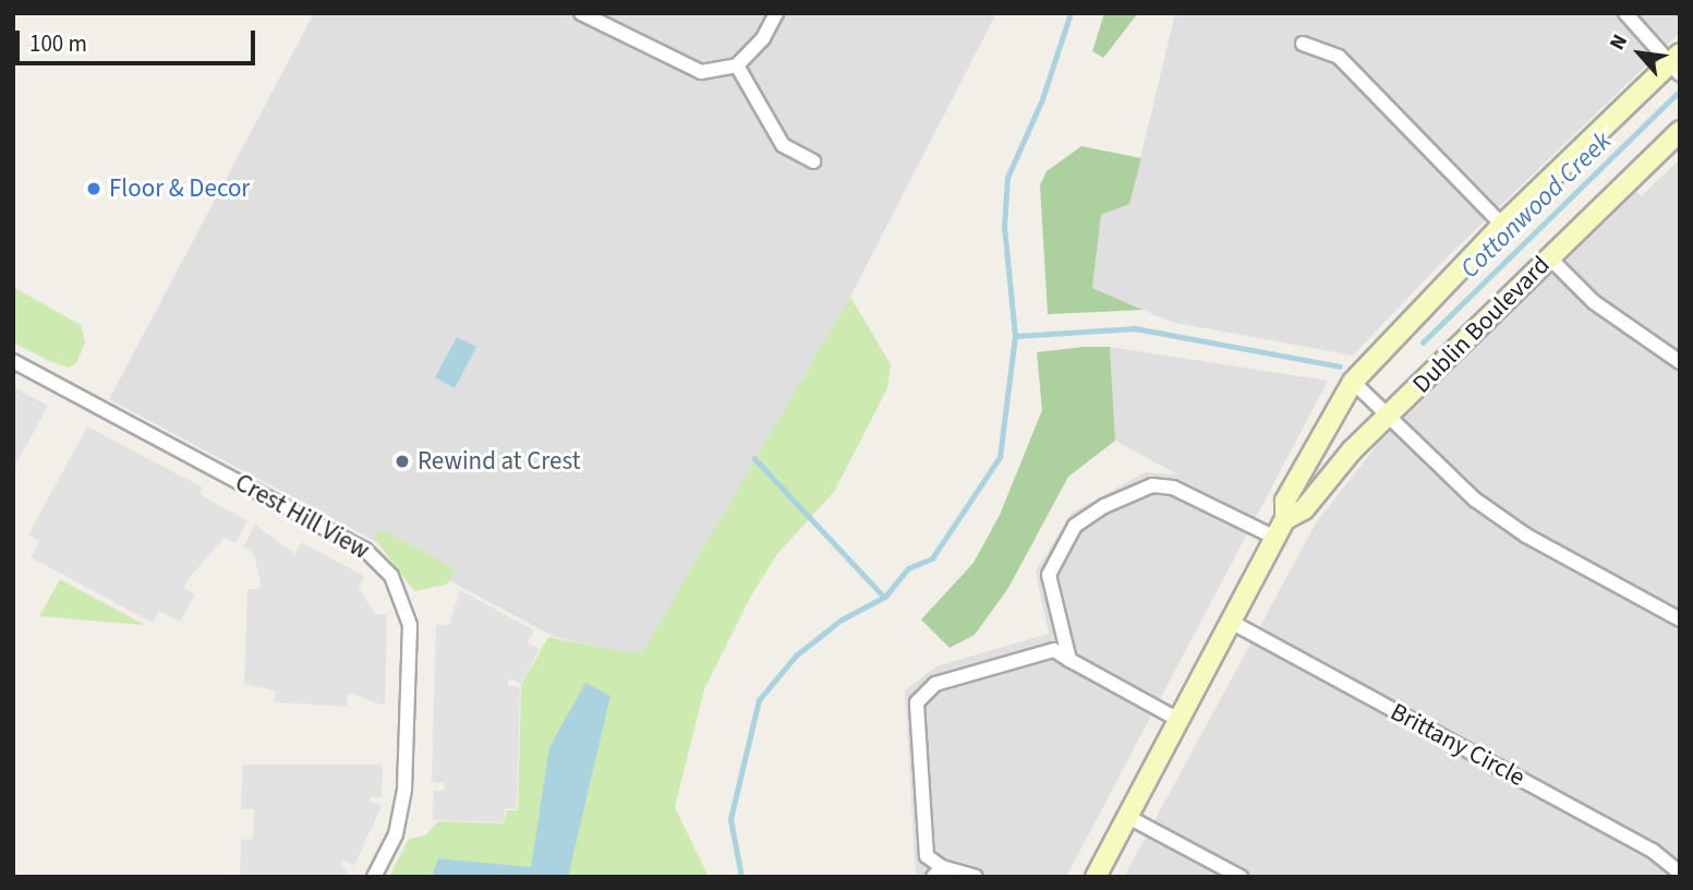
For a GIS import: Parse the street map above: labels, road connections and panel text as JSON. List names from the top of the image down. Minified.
{"streets":{"main road":["Dublin Boulevard"],"street":["Crest Hill View","Brittany Circle"]},"crossings":[["Dublin Boulevard","Brittany Circle"]],"water":["Cottonwood Creek"],"places":["Floor & Decor","Rewind at Crest"],"scale_bar":"100 m","north":"top left"}
